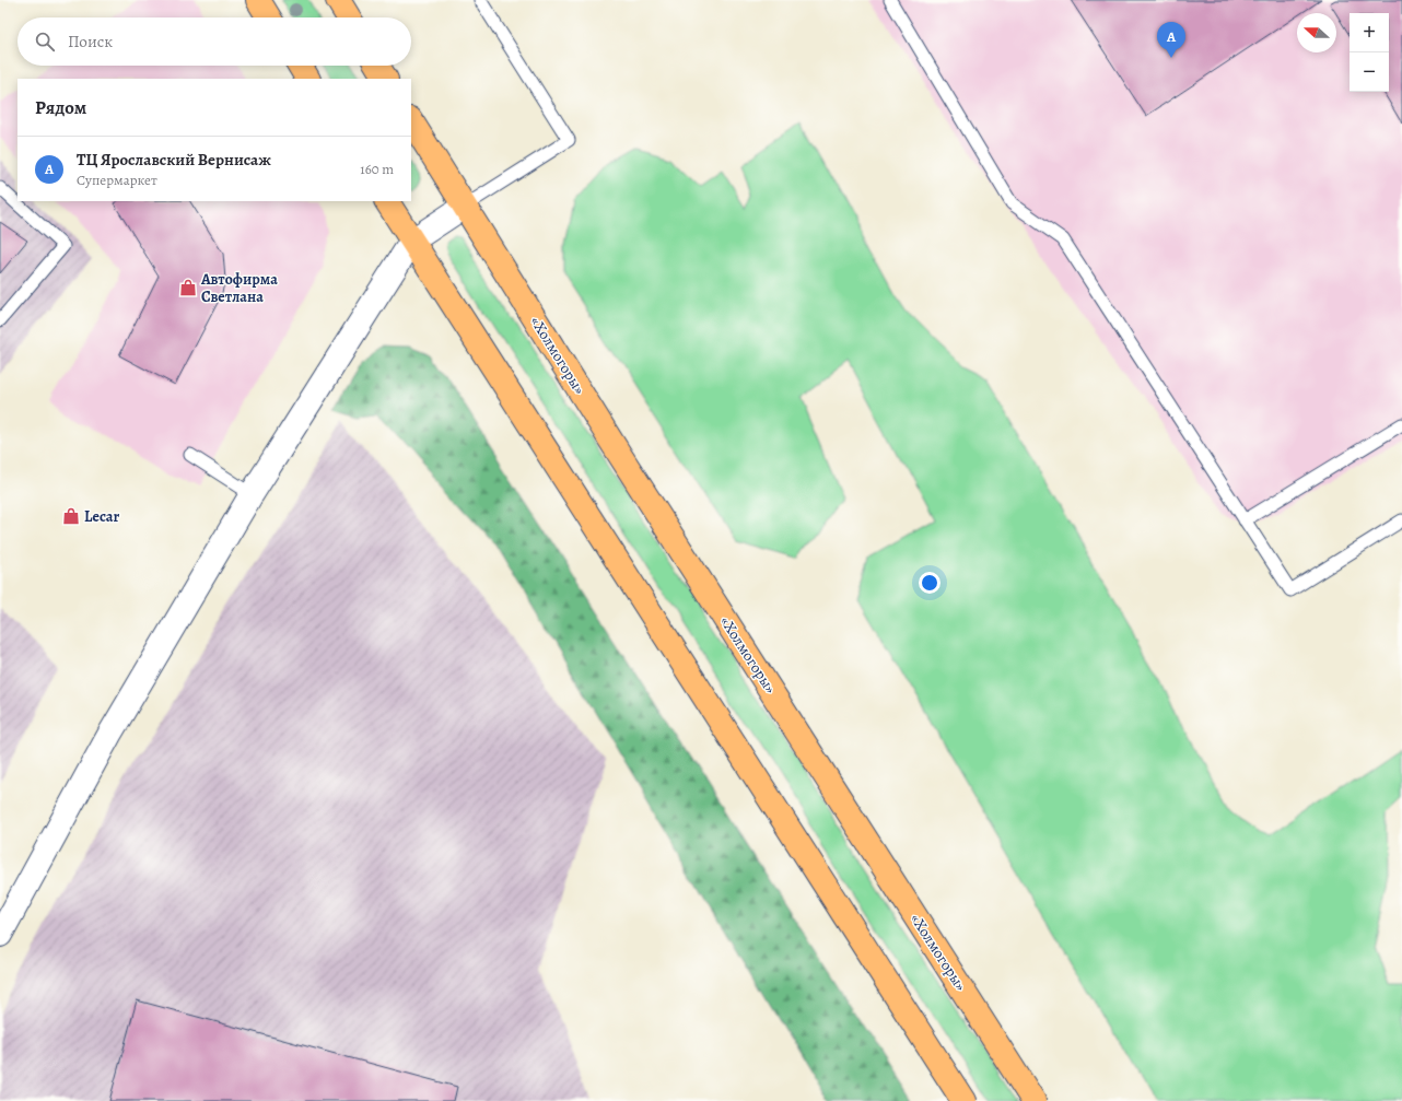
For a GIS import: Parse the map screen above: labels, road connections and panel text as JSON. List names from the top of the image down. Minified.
{"streets":{"highway":["«Холмогоры»"]},"places":{"shop":["Автофирма Светлана","Lecar"]},"north":"left","page":{"map_buttons":["+","−"],"search":"Поиск","pins":"A","heading":"Рядом","list":[{"mark":"A","name":"ТЦ Ярославский Вернисаж","note":"Супермаркет","value":"160 m"}]}}
